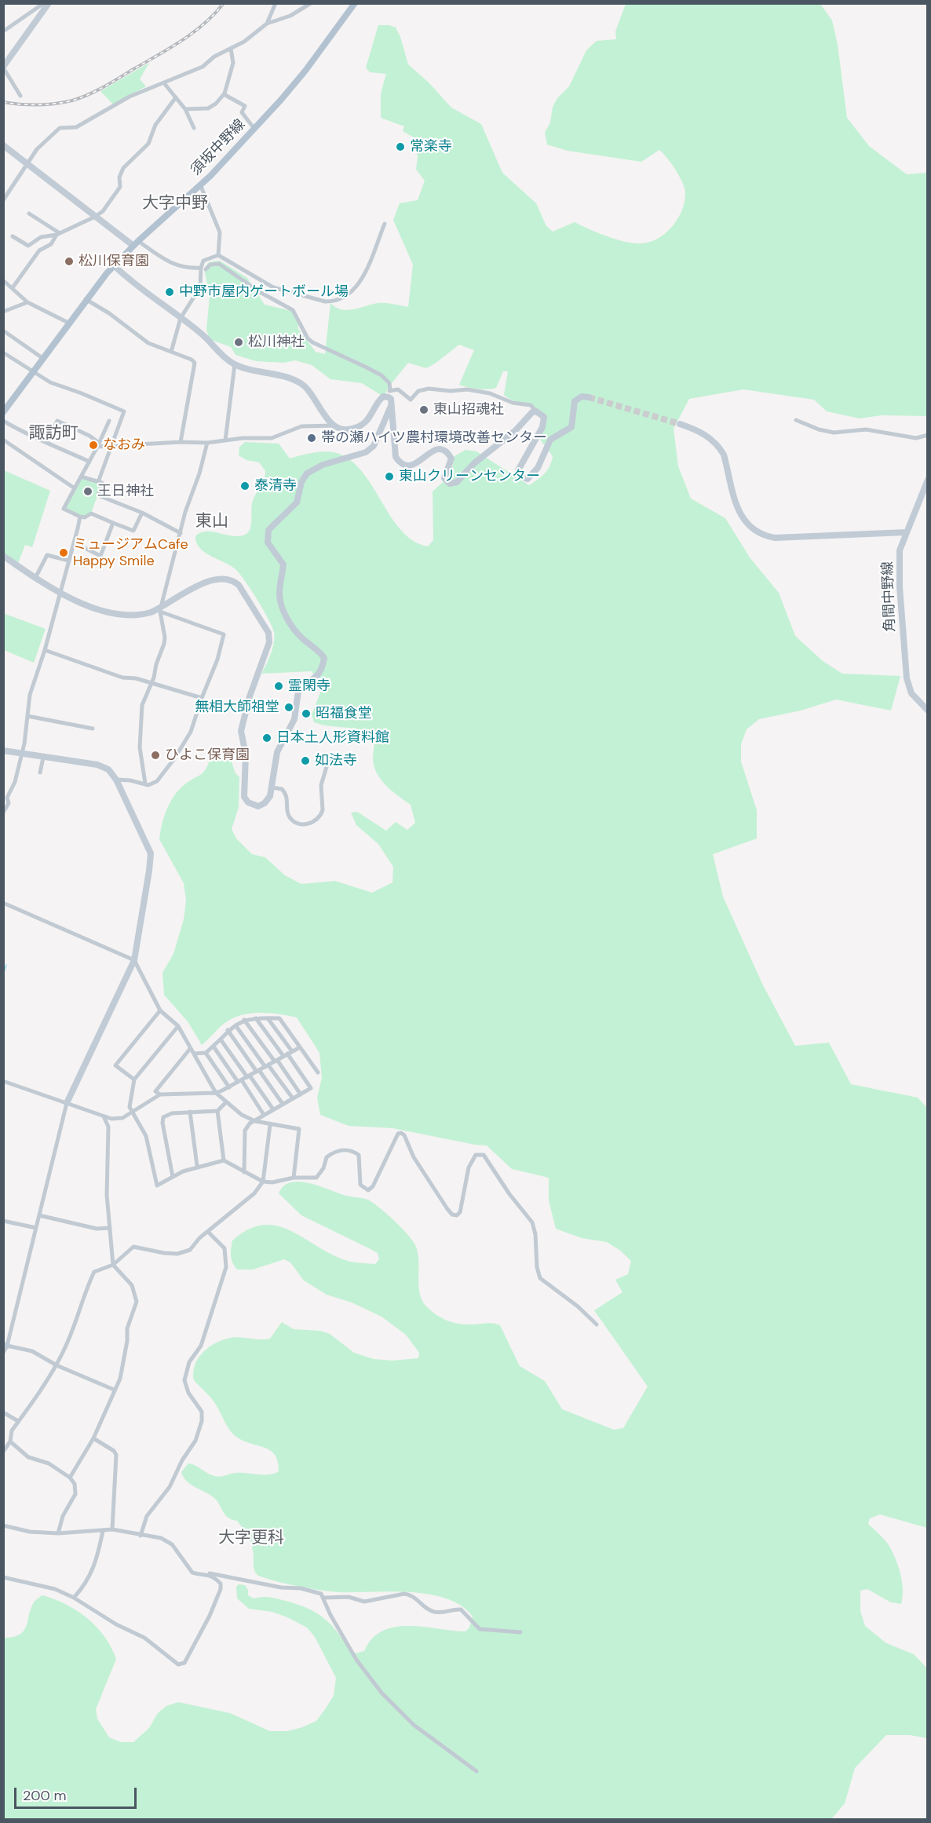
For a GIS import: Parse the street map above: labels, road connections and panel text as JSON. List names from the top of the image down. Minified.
{"streets":{"main road":["須坂中野線"],"street":["角間中野線"]},"districts":["大字中野","諏訪町","東山","大字更科"],"places":["常楽寺","松川保育園","中野市屋内ゲートボール場","松川神社","東山招魂社","帯の瀬ハイツ農村環境改善センター","なおみ","東山クリーンセンター","泰清寺","王日神社","ミュージアムCafe Happy Smile","霊閑寺","無相大師祖堂","昭福食堂","日本土人形資料館","ひよこ保育園","如法寺"],"scale_bar":"200 m"}
